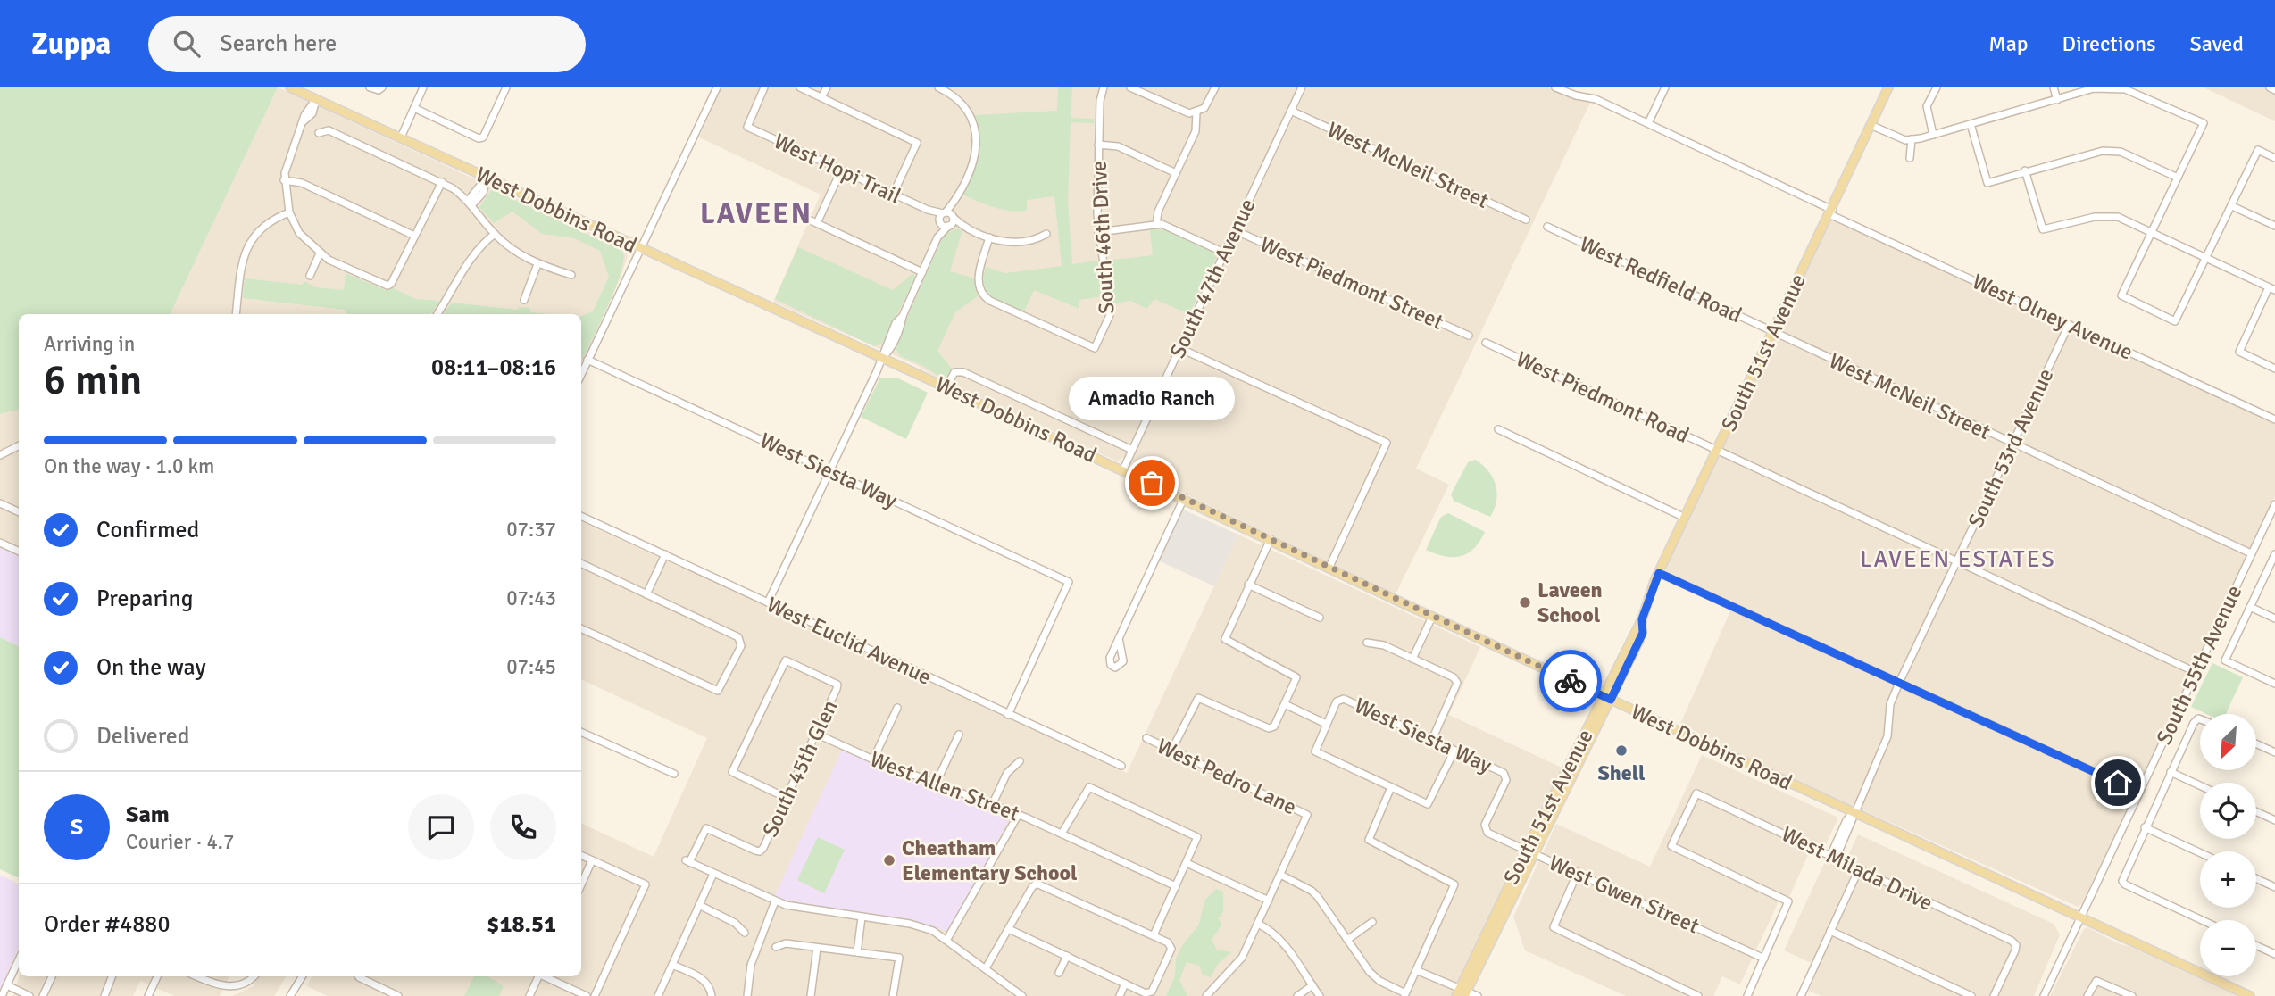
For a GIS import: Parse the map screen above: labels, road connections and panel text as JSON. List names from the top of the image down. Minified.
{"streets":{"main road":["West Dobbins Road","South 51st Avenue"],"street":["West McNeil Street","West Hopi Trail","South 46th Drive","South 47th Avenue","West Redfield Road","West Piedmont Street","West Olney Avenue","West Piedmont Road","South 53rd Avenue","West Siesta Way","West Euclid Avenue","South 55th Avenue","South 45th Glen","West Pedro Lane","West Allen Street","West Milada Drive","West Gwen Street"]},"crossings":[["West McNeil Street","South 47th Avenue"],["West McNeil Street","West Redfield Road"],["West McNeil Street","South 51st Avenue"],["West McNeil Street","South 53rd Avenue"],["West McNeil Street","South 55th Avenue"],["West Hopi Trail","South 46th Drive"],["West Dobbins Road","South 47th Avenue"],["West Dobbins Road","South 51st Avenue"],["West Dobbins Road","South 53rd Avenue"],["West Dobbins Road","South 55th Avenue"],["South 47th Avenue","West Piedmont Street"],["West Redfield Road","South 51st Avenue"],["West Olney Avenue","South 51st Avenue"],["West Olney Avenue","South 53rd Avenue"],["South 51st Avenue","West Piedmont Road"],["South 51st Avenue","West Gwen Street"],["West Piedmont Road","South 53rd Avenue"],["West Piedmont Road","South 55th Avenue"],["South 53rd Avenue","West Milada Drive"],["West Siesta Way","West Euclid Avenue"],["West Siesta Way","West Gwen Street"],["South 45th Glen","West Allen Street"],["West Milada Drive","West Gwen Street"]],"districts":["LAVEEN","LAVEEN ESTATES"],"places":["Amadio Ranch","Laveen School","Shell","Cheatham Elementary School"],"north":"bottom left","page":{"header":"Zuppa","search":"Search here","nav":["Map","Directions","Saved"],"heading":["6 min","Arriving in","08:11–08:16"],"panel":["Sam","Courier · 4.7","Order #4880","$18.51"],"bubble":"Amadio Ranch","bar":"On the way · 1.0 km","list":[["Confirmed","07:37"],["Preparing","07:43"],["On the way","07:45"],"Delivered"],"map_buttons":["+","−"],"round":"S"}}
